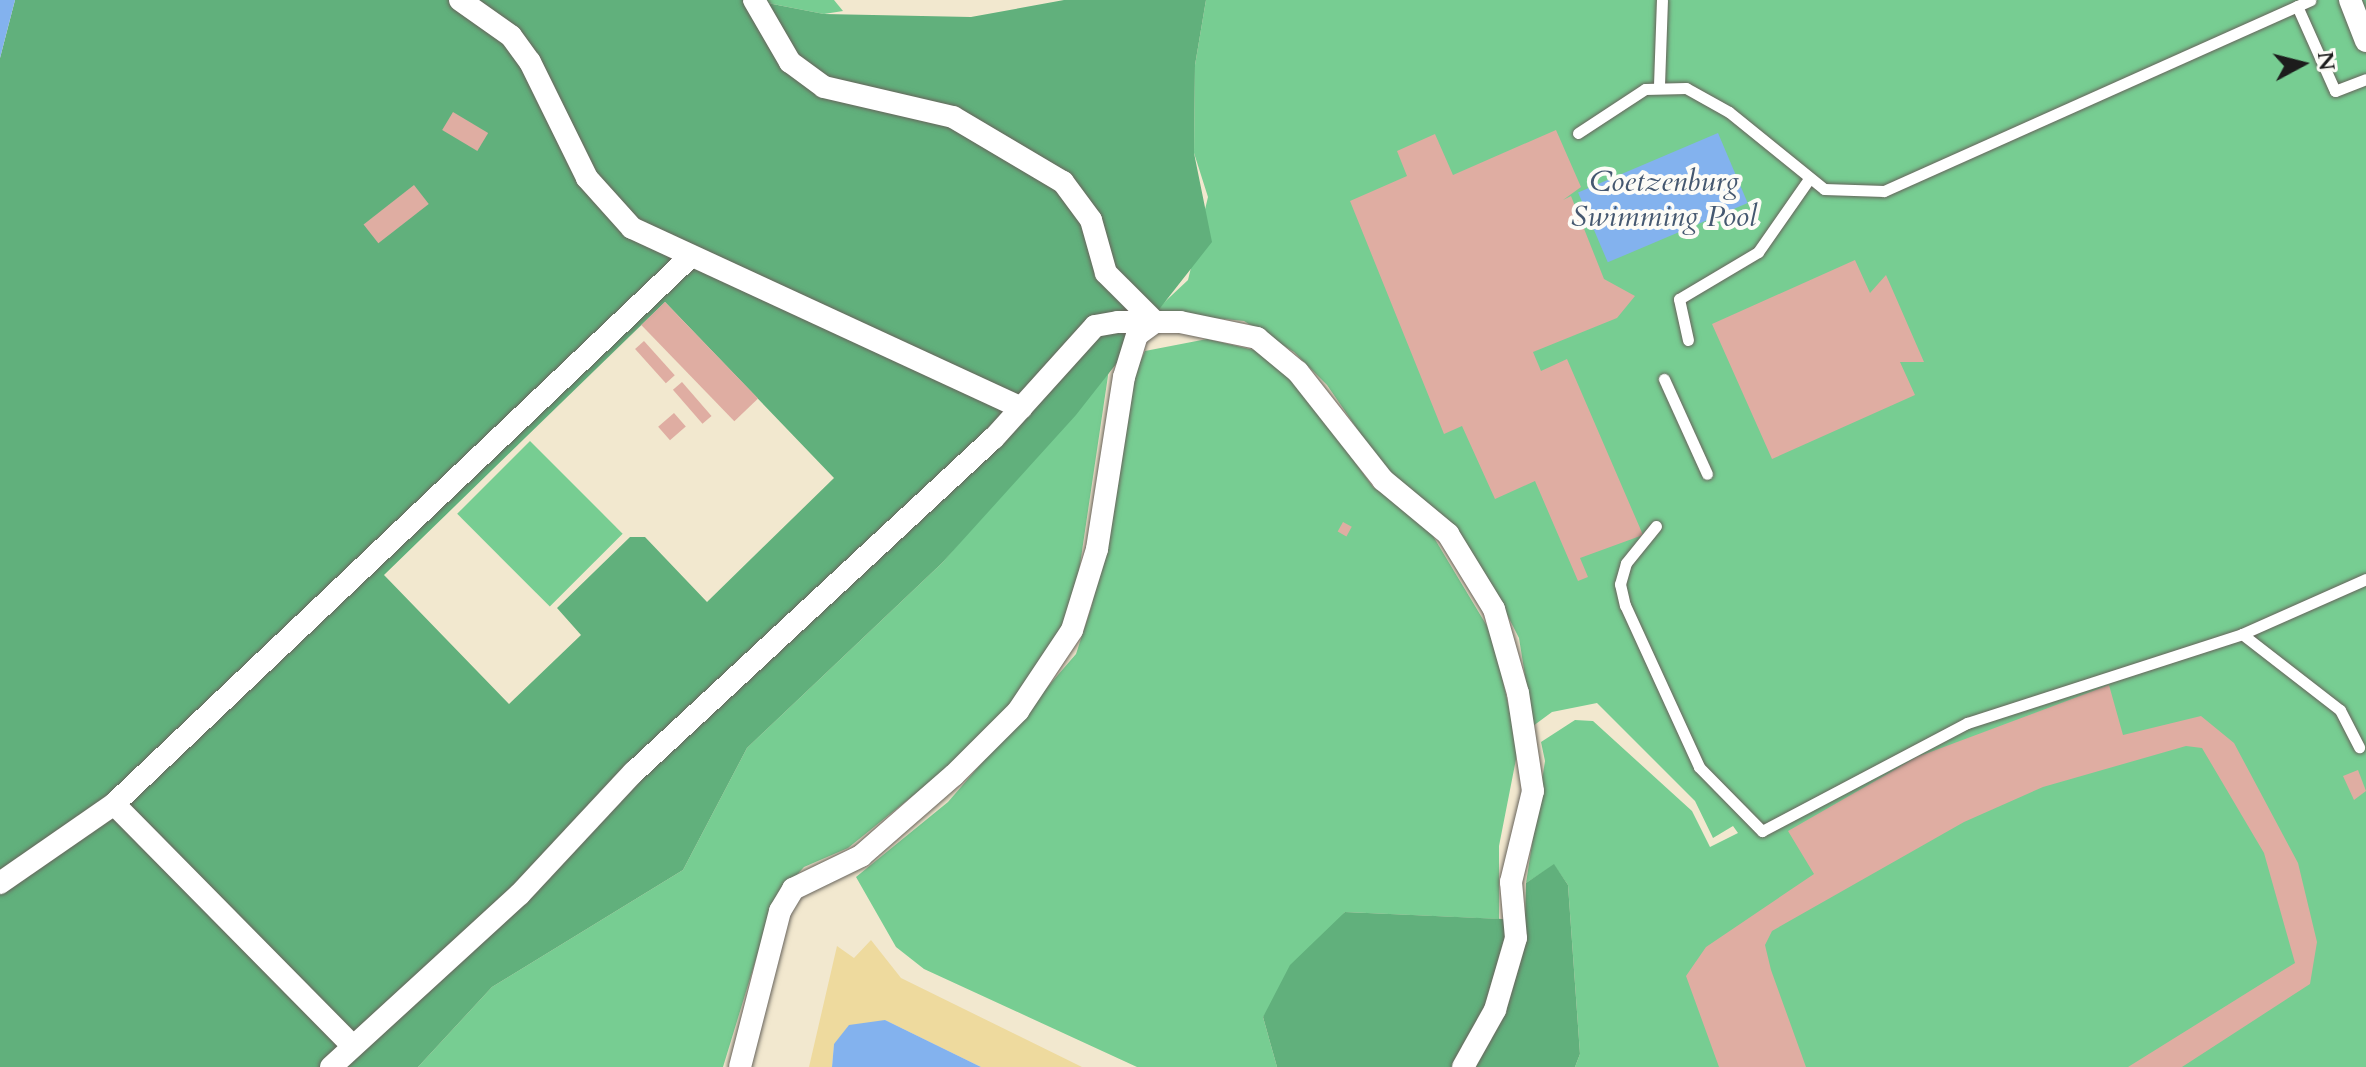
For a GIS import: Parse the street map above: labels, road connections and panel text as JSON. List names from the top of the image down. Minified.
{"water":["Coetzenburg Swimming Pool"],"north":"right"}
